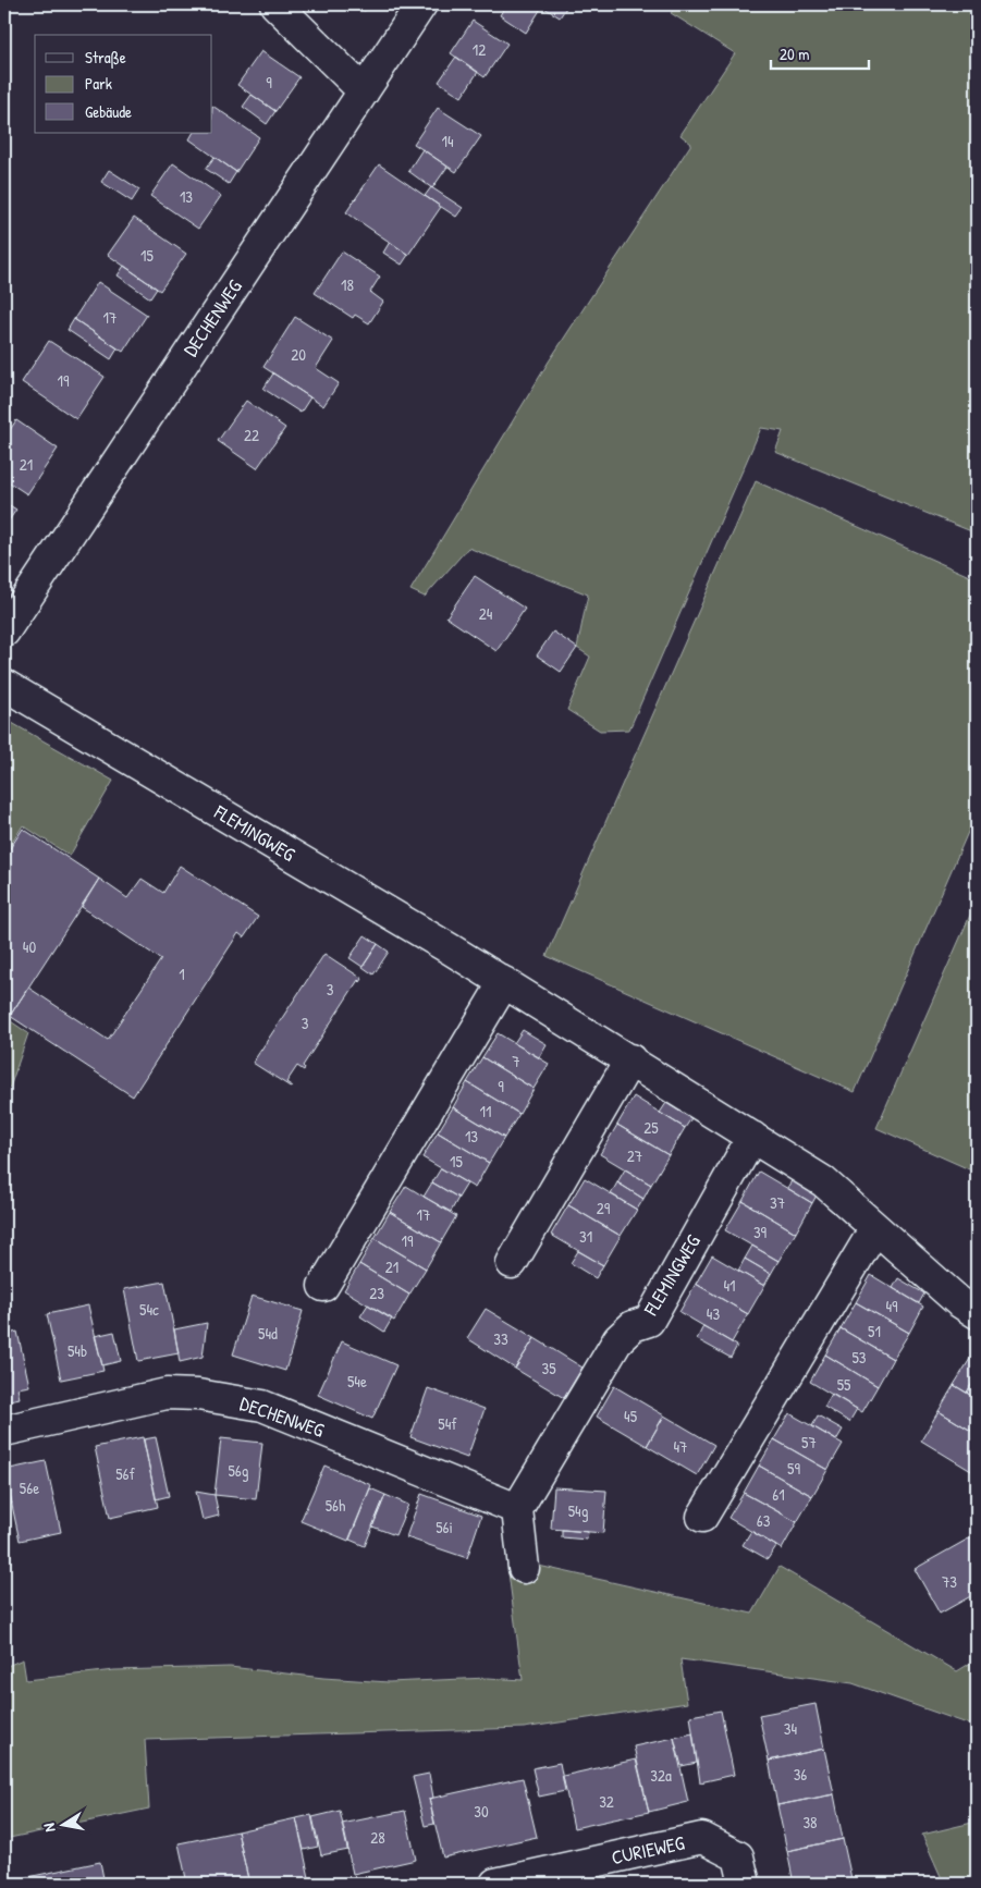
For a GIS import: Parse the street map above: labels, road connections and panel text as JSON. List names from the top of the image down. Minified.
{"streets":{"street":["DECHENWEG","FLEMINGWEG","CURIEWEG"]},"crossings":[["DECHENWEG","FLEMINGWEG"]],"house_numbers":["12","9","14","13","15","18","17","20","19","22","21","24","40","1","3","3","7","9","11","25","13","27","15","37","29","17","39","31","19","21","41","23","49","54c","43","51","54d","33","54b","53","35","54e","55","45","54f","57","47","59","56g","56f","56e","61","56h","54g","63","56i","73","34","36","32a","32","30","38","28"],"legend":["Straße","Park","Gebäude"],"scale_bar":"20 m","north":"left"}
